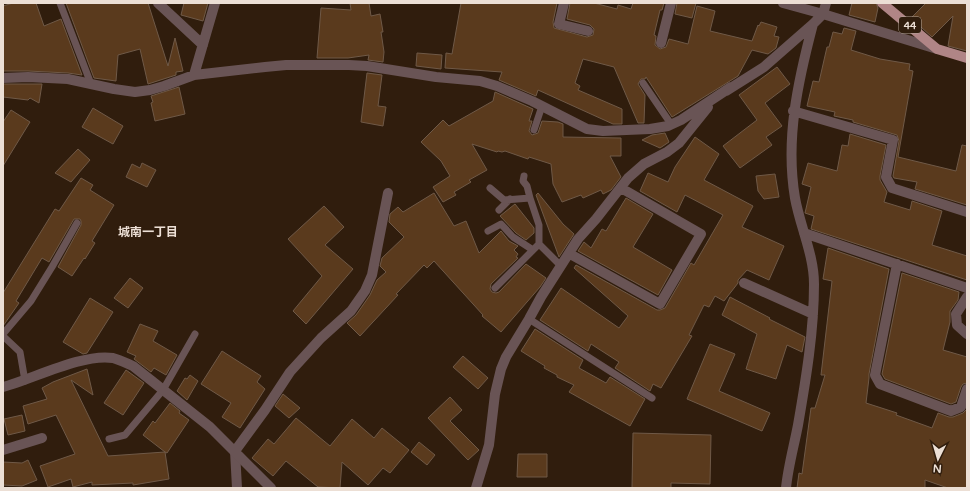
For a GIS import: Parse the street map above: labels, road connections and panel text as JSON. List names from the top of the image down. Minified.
{"streets":{"main road":["44"]},"districts":["城南一丁目"],"north":"bottom"}
